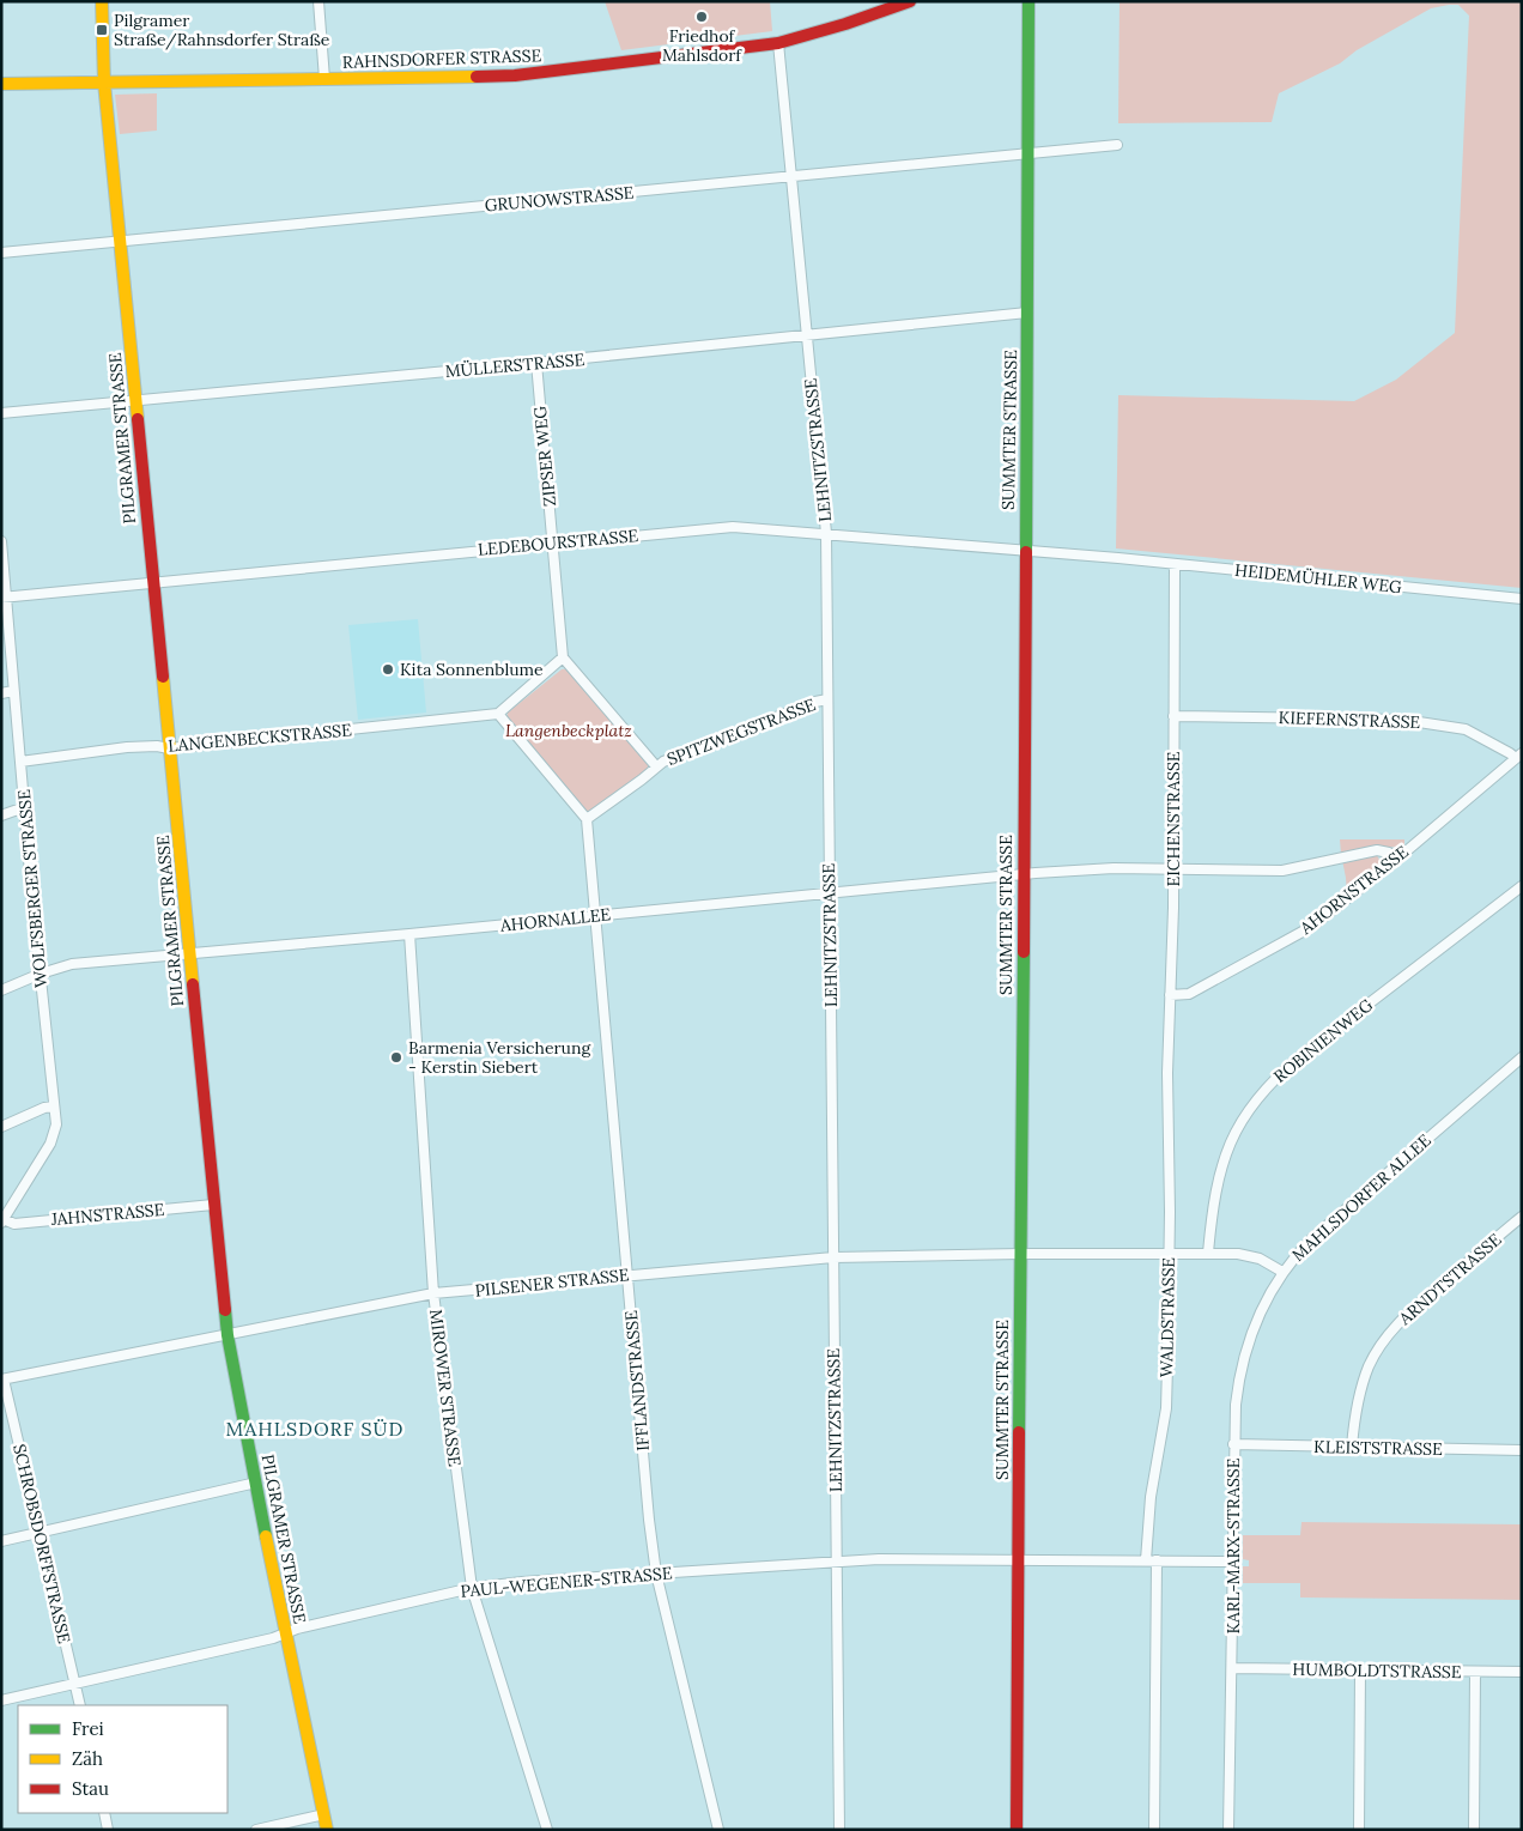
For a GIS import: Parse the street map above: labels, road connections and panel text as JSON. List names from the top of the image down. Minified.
{"streets":{"street":["RAHNSDORFER STRASSE","GRUNOWSTRASSE","MÜLLERSTRASSE","SUMMTER STRASSE","PILGRAMER STRASSE","LEHNITZSTRASSE","ZIPSER WEG","LEDEBOURSTRASSE","HEIDEMÜHLER WEG","KIEFERNSTRASSE","SPITZWEGSTRASSE","LANGENBECKSTRASSE","EICHENSTRASSE","WOLFSBERGER STRASSE","AHORNSTRASSE","AHORNALLEE","ROBINIENWEG","MAHLSDORFER ALLEE","JAHNSTRASSE","ARNDTSTRASSE","PILSENER STRASSE","WALDSTRASSE","IFFLANDSTRASSE","MIROWER STRASSE","KLEISTSTRASSE","SCHROBSDORFFSTRASSE","KARL-MARX-STRASSE","PAUL-WEGENER-STRASSE","HUMBOLDTSTRASSE"]},"crossings":[["RAHNSDORFER STRASSE","PILGRAMER STRASSE"],["RAHNSDORFER STRASSE","LEHNITZSTRASSE"],["GRUNOWSTRASSE","SUMMTER STRASSE"],["GRUNOWSTRASSE","PILGRAMER STRASSE"],["GRUNOWSTRASSE","LEHNITZSTRASSE"],["MÜLLERSTRASSE","SUMMTER STRASSE"],["MÜLLERSTRASSE","PILGRAMER STRASSE"],["MÜLLERSTRASSE","LEHNITZSTRASSE"],["MÜLLERSTRASSE","ZIPSER WEG"],["SUMMTER STRASSE","LEDEBOURSTRASSE"],["SUMMTER STRASSE","AHORNALLEE"],["SUMMTER STRASSE","PILSENER STRASSE"],["SUMMTER STRASSE","PAUL-WEGENER-STRASSE"],["PILGRAMER STRASSE","LEDEBOURSTRASSE"],["PILGRAMER STRASSE","LANGENBECKSTRASSE"],["PILGRAMER STRASSE","AHORNALLEE"],["PILGRAMER STRASSE","JAHNSTRASSE"],["PILGRAMER STRASSE","PILSENER STRASSE"],["PILGRAMER STRASSE","PAUL-WEGENER-STRASSE"],["LEHNITZSTRASSE","LEDEBOURSTRASSE"],["LEHNITZSTRASSE","SPITZWEGSTRASSE"],["LEHNITZSTRASSE","AHORNALLEE"],["LEHNITZSTRASSE","PILSENER STRASSE"],["LEHNITZSTRASSE","PAUL-WEGENER-STRASSE"],["ZIPSER WEG","LEDEBOURSTRASSE"],["LEDEBOURSTRASSE","HEIDEMÜHLER WEG"],["LEDEBOURSTRASSE","WOLFSBERGER STRASSE"],["HEIDEMÜHLER WEG","EICHENSTRASSE"],["KIEFERNSTRASSE","EICHENSTRASSE"],["KIEFERNSTRASSE","AHORNSTRASSE"],["LANGENBECKSTRASSE","WOLFSBERGER STRASSE"],["EICHENSTRASSE","AHORNSTRASSE"],["EICHENSTRASSE","AHORNALLEE"],["EICHENSTRASSE","WALDSTRASSE"],["WOLFSBERGER STRASSE","AHORNALLEE"],["WOLFSBERGER STRASSE","JAHNSTRASSE"],["AHORNSTRASSE","AHORNALLEE"],["AHORNALLEE","IFFLANDSTRASSE"],["AHORNALLEE","MIROWER STRASSE"],["ROBINIENWEG","MAHLSDORFER ALLEE"],["MAHLSDORFER ALLEE","PILSENER STRASSE"],["MAHLSDORFER ALLEE","WALDSTRASSE"],["MAHLSDORFER ALLEE","KARL-MARX-STRASSE"],["ARNDTSTRASSE","KLEISTSTRASSE"],["PILSENER STRASSE","IFFLANDSTRASSE"],["PILSENER STRASSE","MIROWER STRASSE"],["PILSENER STRASSE","SCHROBSDORFFSTRASSE"],["WALDSTRASSE","PAUL-WEGENER-STRASSE"],["IFFLANDSTRASSE","PAUL-WEGENER-STRASSE"],["MIROWER STRASSE","PAUL-WEGENER-STRASSE"],["KLEISTSTRASSE","KARL-MARX-STRASSE"],["SCHROBSDORFFSTRASSE","PAUL-WEGENER-STRASSE"],["KARL-MARX-STRASSE","PAUL-WEGENER-STRASSE"],["KARL-MARX-STRASSE","HUMBOLDTSTRASSE"]],"districts":["MAHLSDORF SÜD"],"parks":["Langenbeckplatz"],"places":{"other":["Friedhof Mahlsdorf","Kita Sonnenblume","Barmenia Versicherung - Kerstin Siebert"],"transit":["Pilgramer Straße/Rahnsdorfer Straße"]},"legend":["Frei","Zäh","Stau"]}
